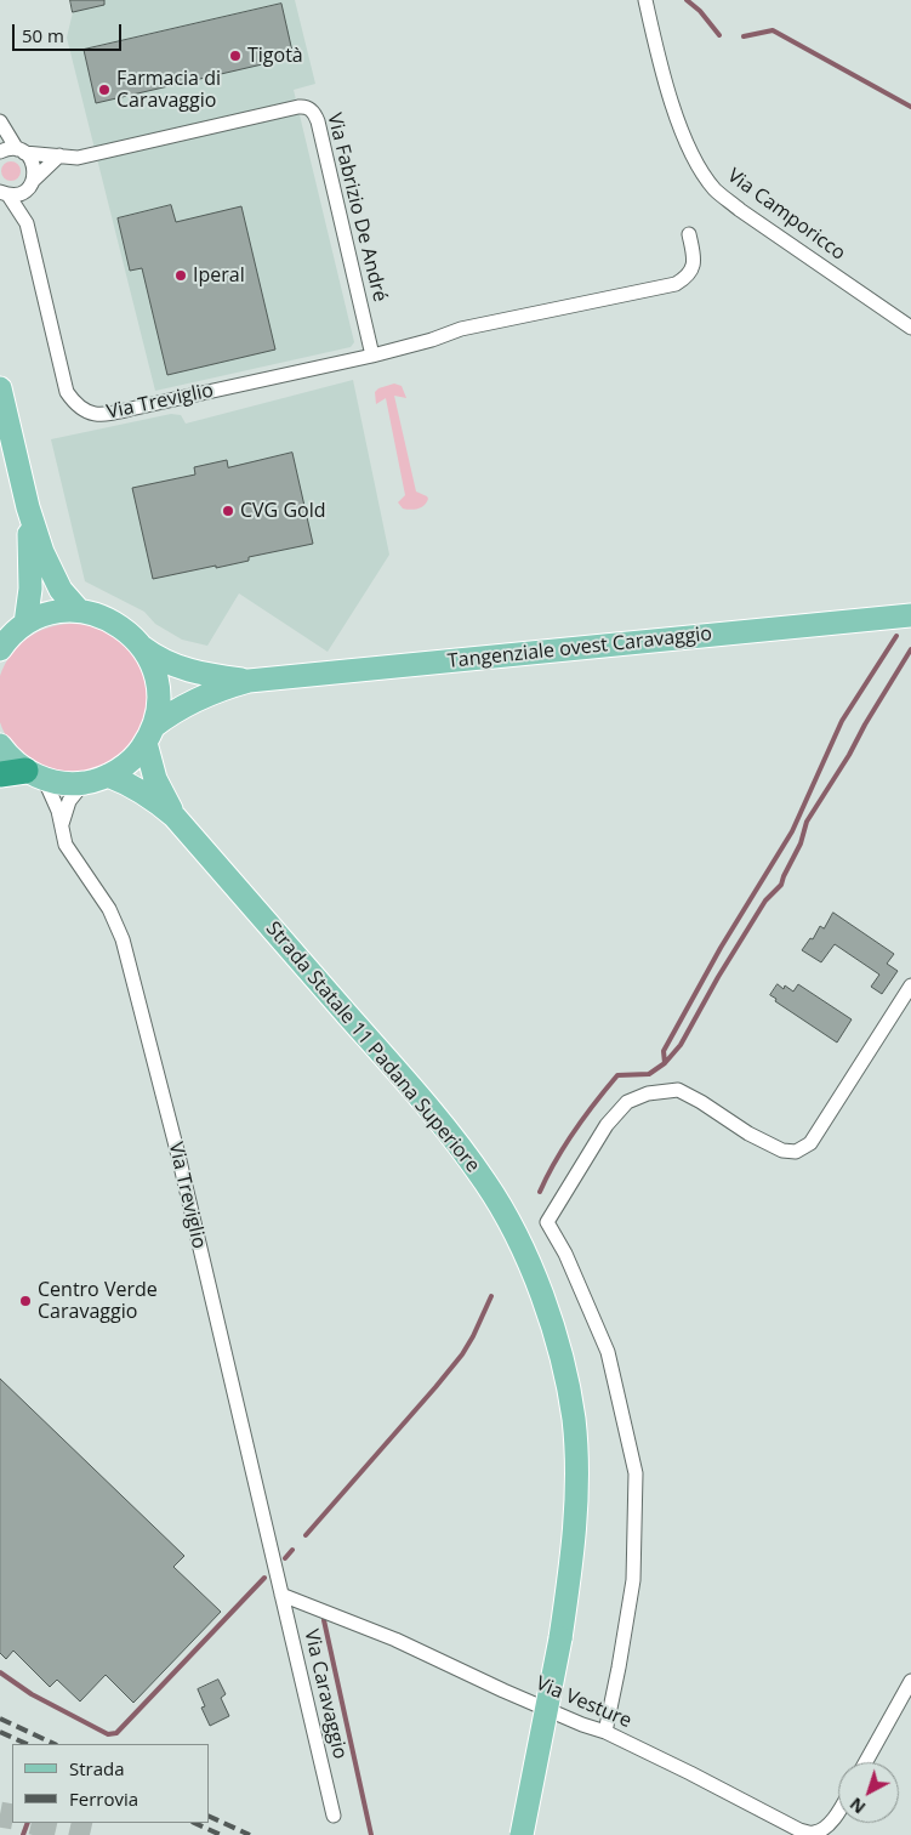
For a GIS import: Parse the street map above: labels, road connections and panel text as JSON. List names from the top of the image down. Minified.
{"streets":{"main road":["Tangenziale ovest Caravaggio","Strada Statale 11 Padana Superiore"],"street":["Via Fabrizio De André","Via Camporicco","Via Treviglio","Via Caravaggio","Via Vesture"]},"crossings":[["Via Fabrizio De André","Via Treviglio"],["Via Treviglio","Via Caravaggio"],["Via Treviglio","Via Vesture"],["Tangenziale ovest Caravaggio","Strada Statale 11 Padana Superiore"],["Via Caravaggio","Via Vesture"]],"places":["Tigotà","Farmacia di Caravaggio","Iperal","CVG Gold","Centro Verde Caravaggio"],"legend":["Strada","Ferrovia"],"scale_bar":"50 m","north":"bottom left"}
